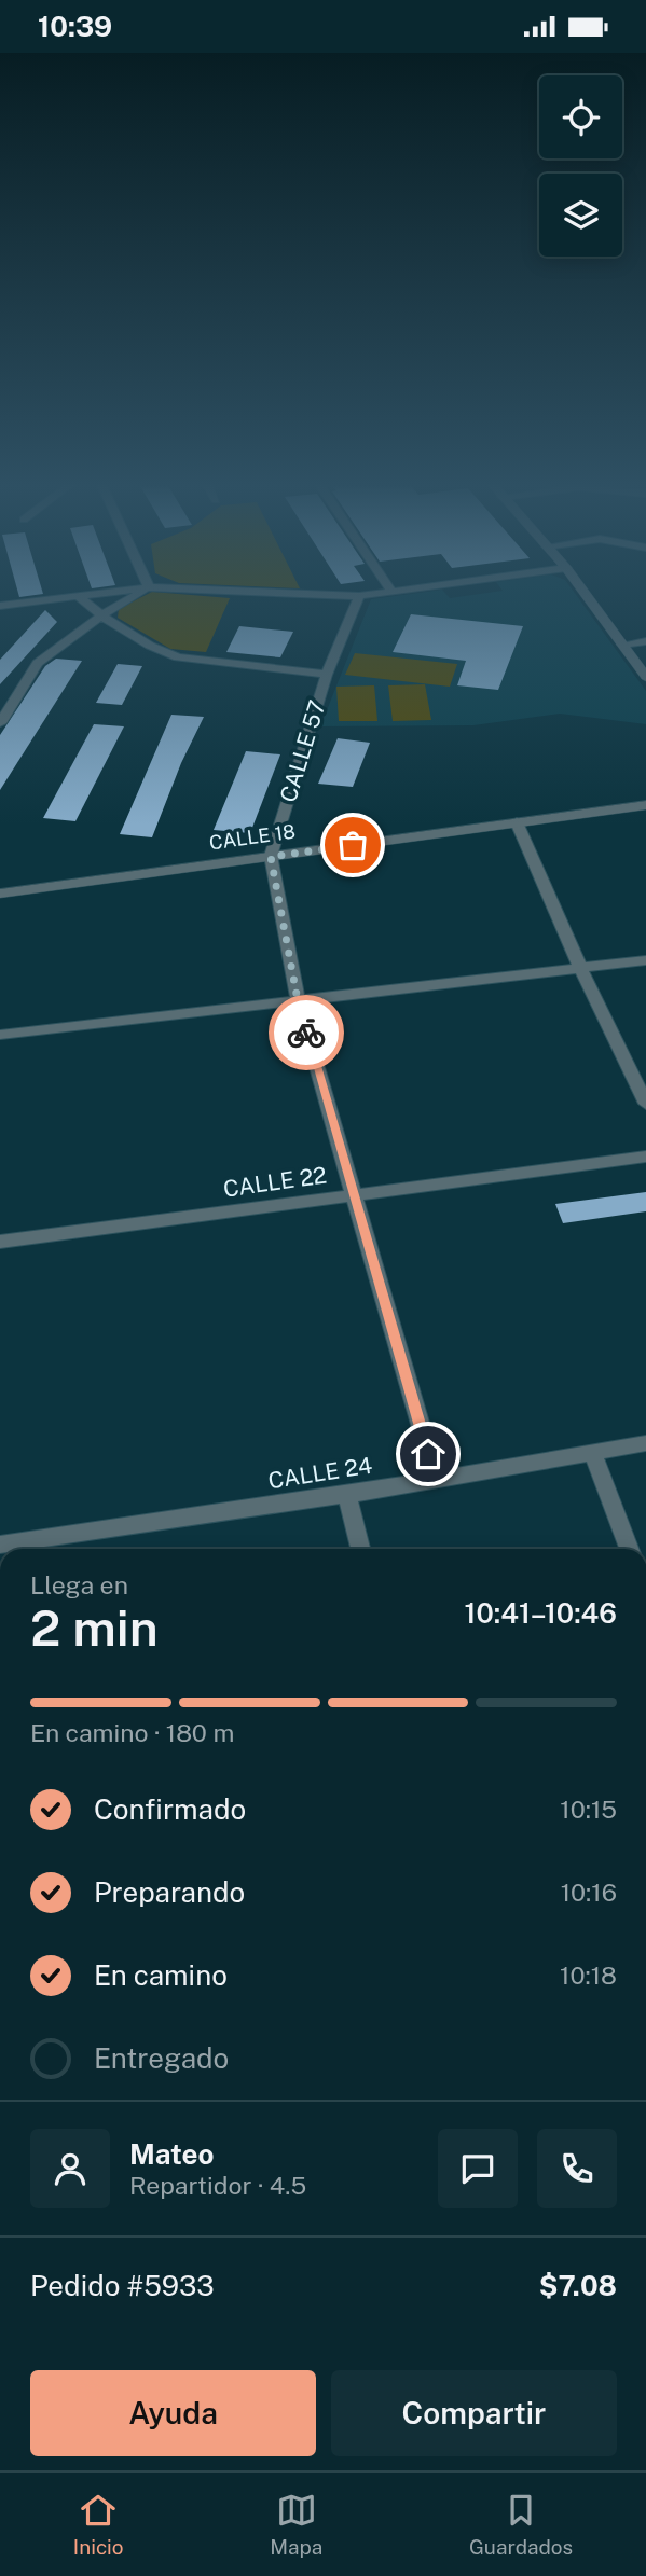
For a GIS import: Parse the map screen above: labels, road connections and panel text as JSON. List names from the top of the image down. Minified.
{"streets":{"street":["CALLE 57","CALLE 18","CALLE 22","CALLE 24"]},"crossings":[["CALLE 57","CALLE 18"],["CALLE 57","CALLE 22"],["CALLE 57","CALLE 24"]],"page":{"status":"10:39","heading":["2 min","Llega en","10:41–10:46"],"panel":["Mateo","Repartidor · 4.5","Pedido #5933","$7.08"],"bar":"En camino · 180 m","list":[["Confirmado","10:15"],["Preparando","10:16"],["En camino","10:18"],"Entregado"],"buttons":["Ayuda","Compartir"],"tabs":["Inicio","Mapa","Guardados"]}}
